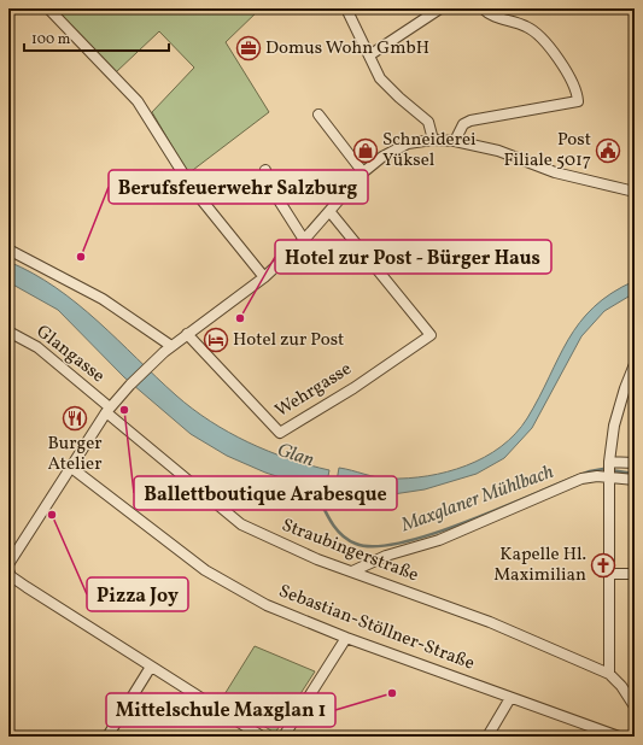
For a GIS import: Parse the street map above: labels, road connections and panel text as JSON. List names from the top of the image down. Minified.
{"streets":{"street":["Glangasse","Wehrgasse","Straubingerstraße","Sebastian-Stöllner-Straße"]},"crossings":[["Glangasse","Straubingerstraße"]],"water":["Glan","Maxglaner Mühlbach"],"places":{"office":["Domus Wohn GmbH"],"shop":["Schneiderei Yüksel"],"public building":["Post Filiale 5017"],"other":["Berufsfeuerwehr Salzburg","Hotel zur Post - Bürger Haus","Ballettboutique Arabesque","Pizza Joy","Mittelschule Maxglan 1"],"hotel":["Hotel zur Post"],"restaurant":["Burger Atelier"],"church":["Kapelle Hl. Maximilian"]},"scale_bar":"100 m"}
